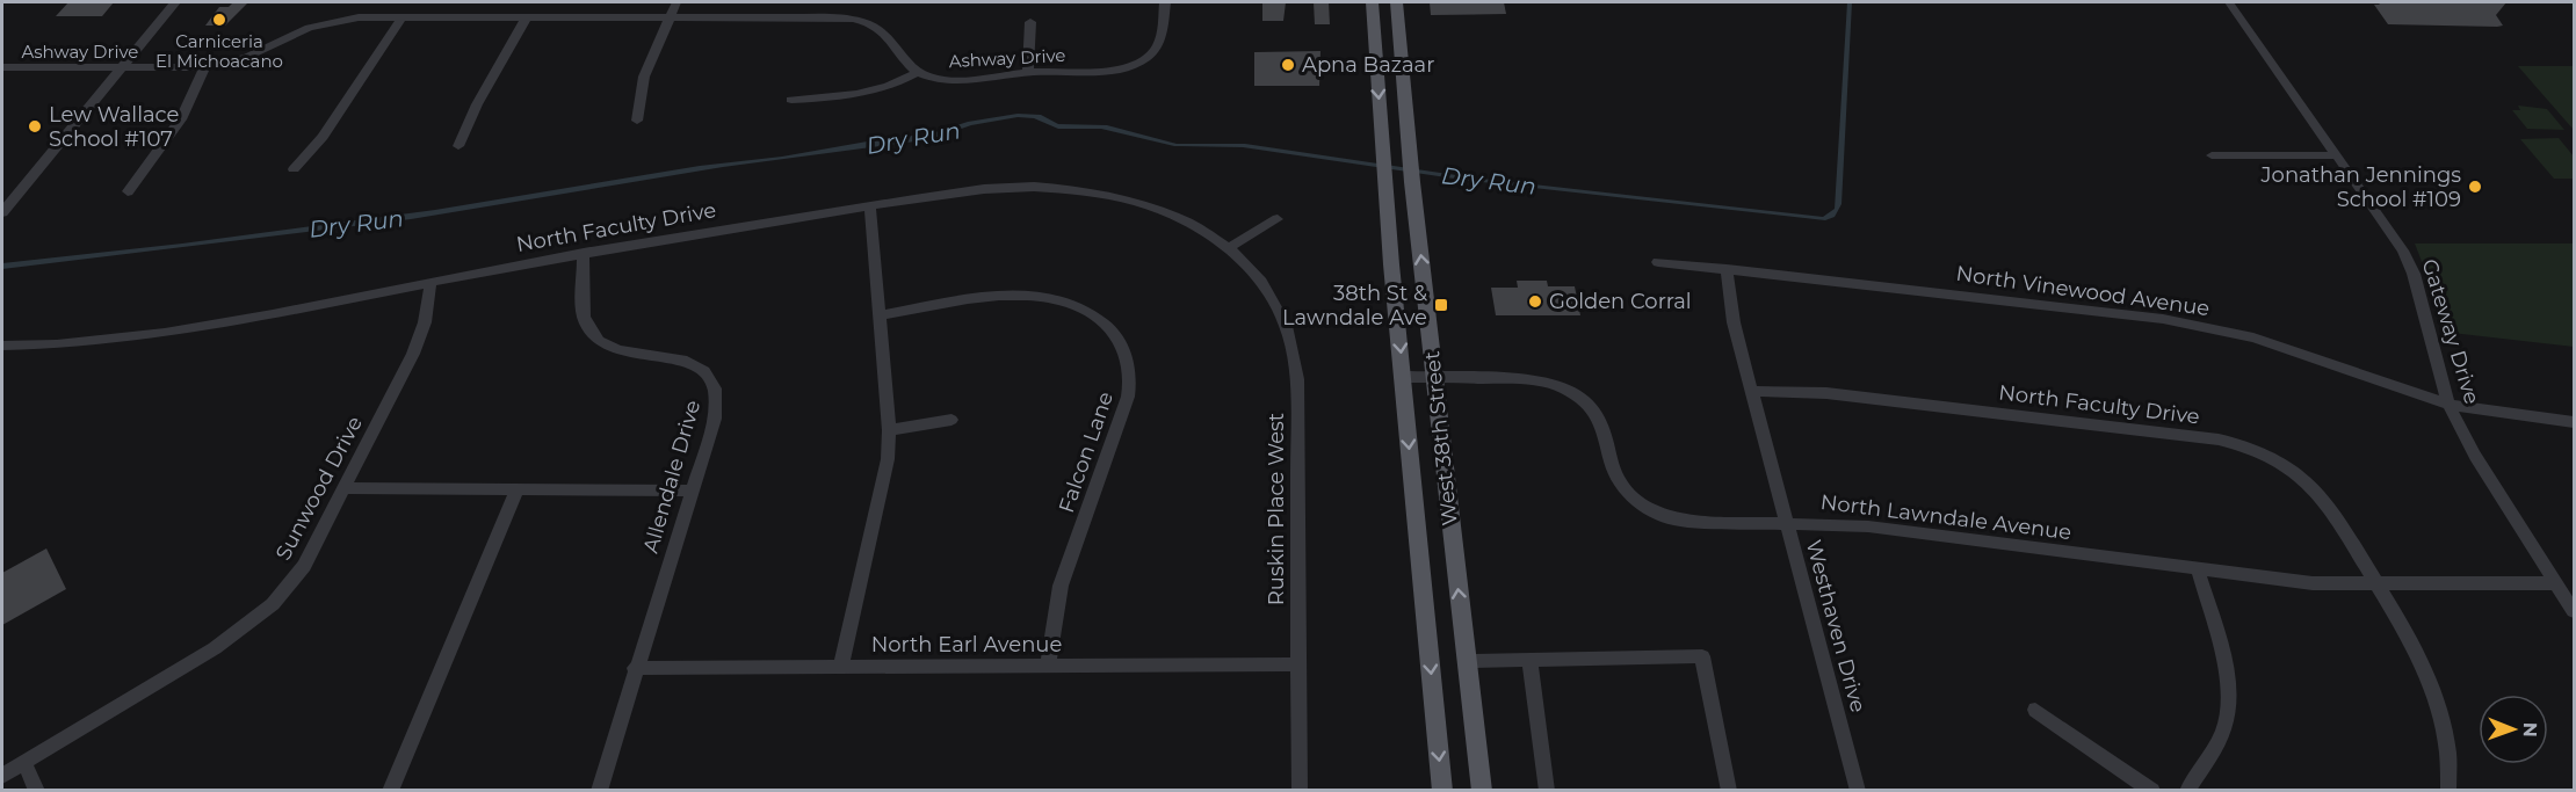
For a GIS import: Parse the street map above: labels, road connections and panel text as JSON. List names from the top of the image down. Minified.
{"streets":{"main road":["West 38th Street"],"street":["Ashway Drive","North Faculty Drive","North Vinewood Avenue","Gateway Drive","Falcon Lane","Allendale Drive","Sunwood Drive","Ruskin Place West","North Lawndale Avenue","Westhaven Drive","North Earl Avenue"]},"crossings":[["North Faculty Drive","Allendale Drive"],["North Faculty Drive","Sunwood Drive"],["North Faculty Drive","Ruskin Place West"],["North Faculty Drive","North Lawndale Avenue"],["North Faculty Drive","Westhaven Drive"],["North Vinewood Avenue","Gateway Drive"],["North Vinewood Avenue","Westhaven Drive"],["Gateway Drive","North Lawndale Avenue"],["West 38th Street","North Lawndale Avenue"],["Falcon Lane","North Earl Avenue"],["Allendale Drive","North Earl Avenue"],["Ruskin Place West","North Earl Avenue"],["North Lawndale Avenue","Westhaven Drive"]],"water":["Dry Run"],"places":{"other":["Carniceria El Michoacano","Apna Bazaar","Lew Wallace School #107","Jonathan Jennings School #109","Golden Corral"],"transit":["38th St & Lawndale Ave"]},"north":"right"}
